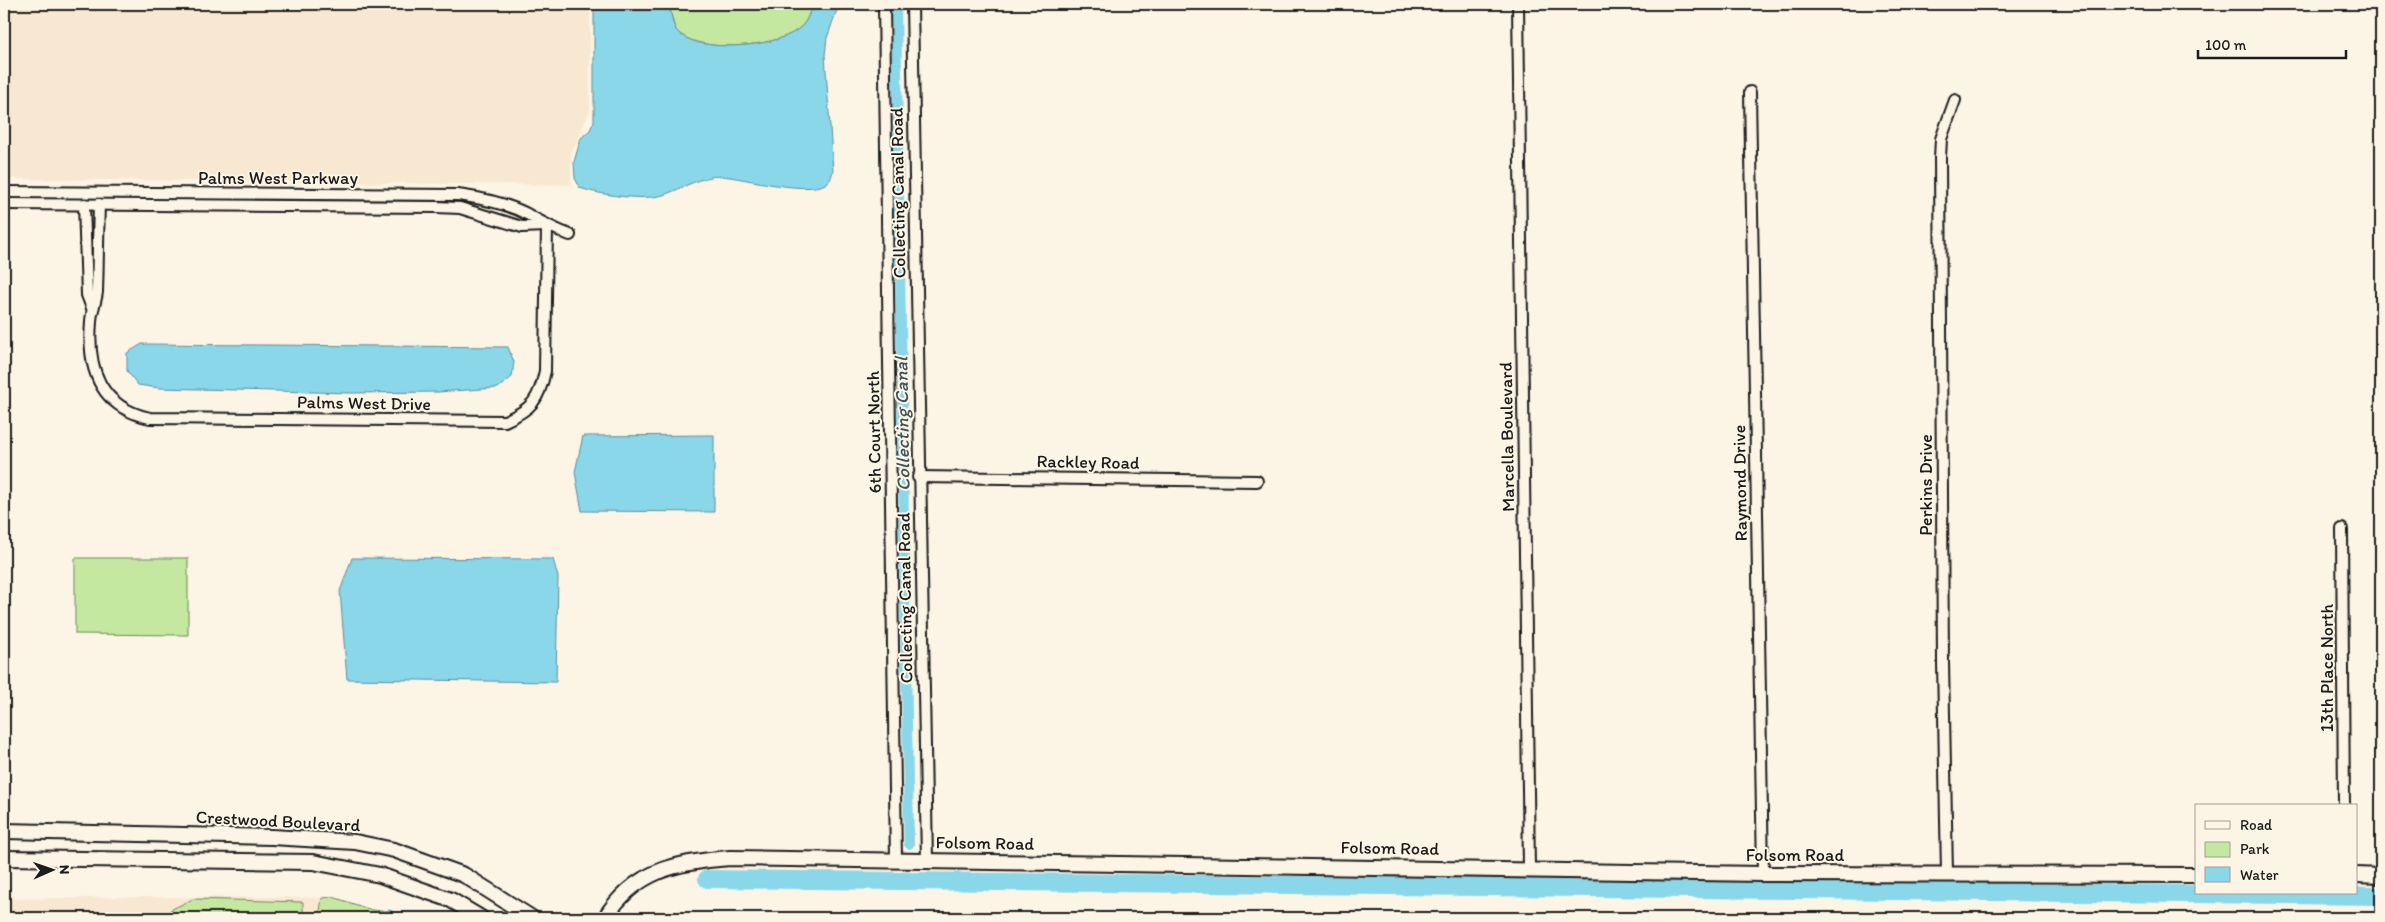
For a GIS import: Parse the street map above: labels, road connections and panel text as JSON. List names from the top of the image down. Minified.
{"streets":{"street":["Palms West Parkway","Collecting Canal Road","Palms West Drive","6th Court North","Marcella Boulevard","Rackley Road","Raymond Drive","Perkins Drive","13th Place North","Crestwood Boulevard","Folsom Road"]},"crossings":[["Palms West Parkway","Palms West Drive"],["Collecting Canal Road","Rackley Road"],["Collecting Canal Road","Folsom Road"],["6th Court North","Folsom Road"],["Marcella Boulevard","Folsom Road"],["Raymond Drive","Folsom Road"],["Perkins Drive","Folsom Road"]],"water":["Collecting Canal"],"legend":["Road","Park","Water"],"scale_bar":"100 m","north":"right"}
